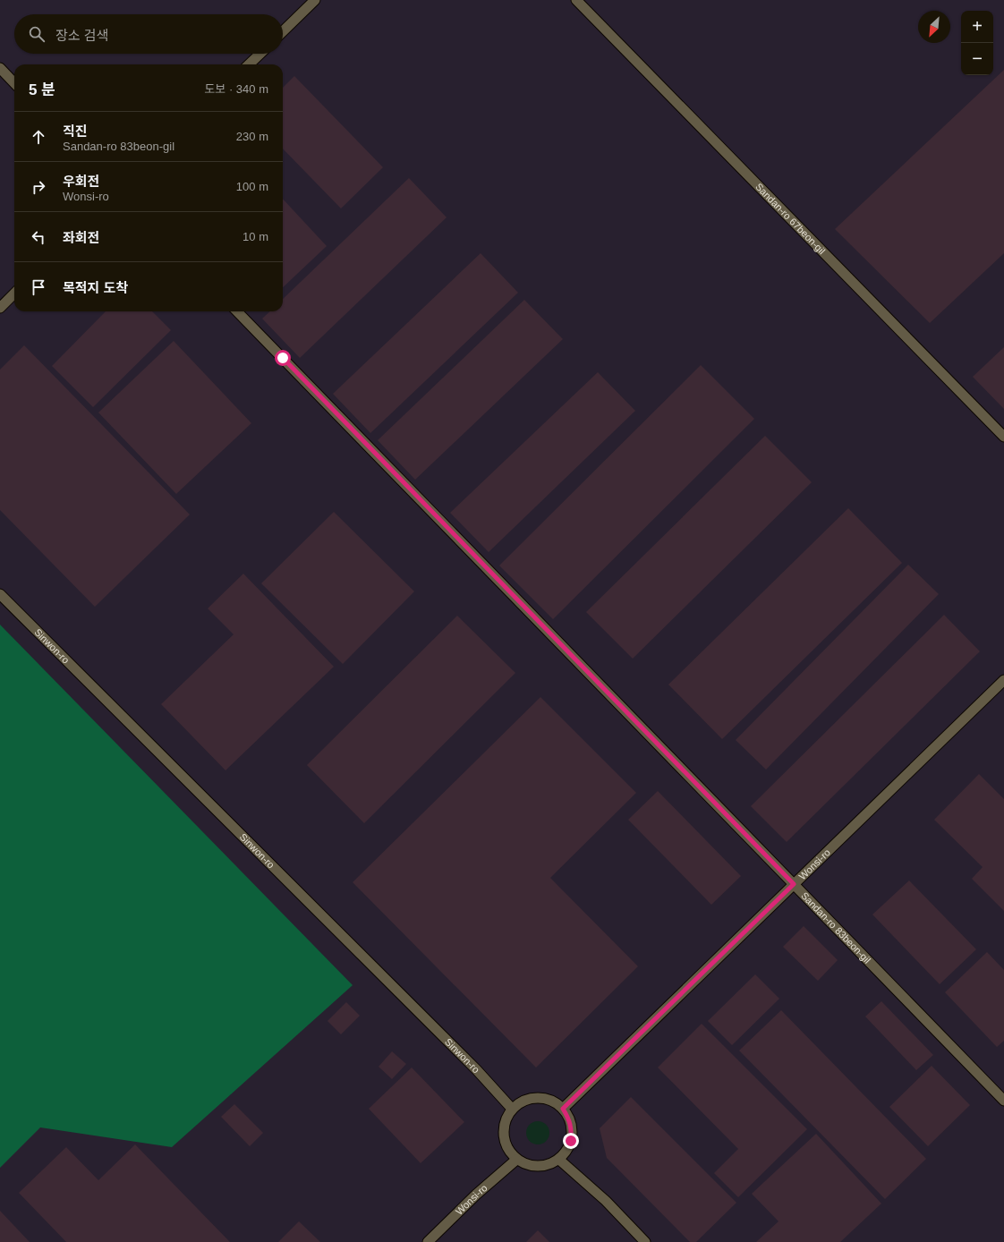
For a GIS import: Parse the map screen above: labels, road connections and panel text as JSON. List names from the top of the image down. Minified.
{"streets":{"street":["Sandan-ro 67beon-gil","Sinwon-ro","Wonsi-ro","Sandan-ro 83beon-gil"]},"crossings":[["Sinwon-ro","Wonsi-ro"],["Wonsi-ro","Sandan-ro 83beon-gil"]],"north":"bottom left","page":{"map_buttons":["+","−"],"search":"장소 검색","heading":["5 분","도보 · 340 m"],"list":[["직진","Sandan-ro 83beon-gil","230 m"],["우회전","Wonsi-ro","100 m"],["좌회전","10 m"],"목적지 도착"]}}
